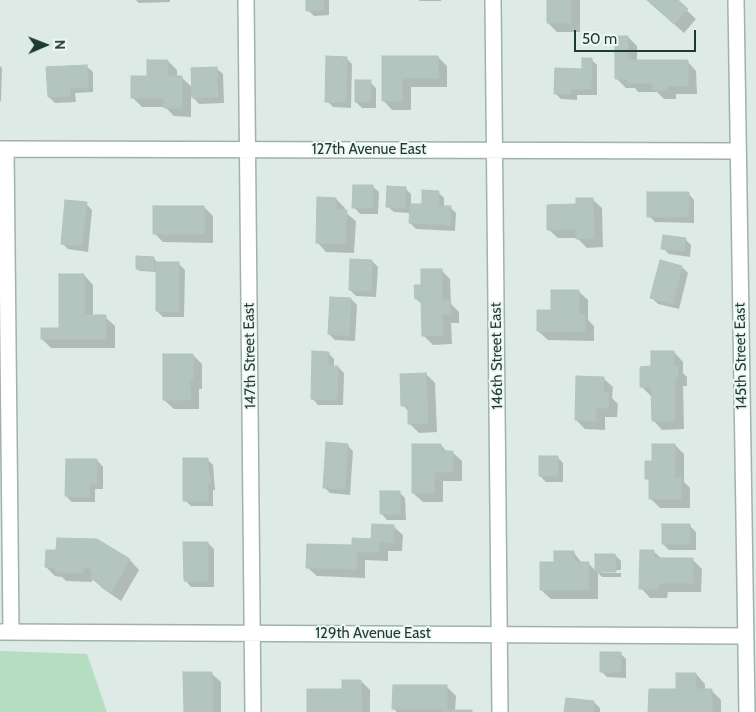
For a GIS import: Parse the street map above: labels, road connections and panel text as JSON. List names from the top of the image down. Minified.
{"streets":{"street":["127th Avenue East","147th Street East","146th Street East","145th Street East","129th Avenue East"]},"crossings":[["127th Avenue East","147th Street East"],["127th Avenue East","146th Street East"],["127th Avenue East","145th Street East"],["147th Street East","129th Avenue East"],["146th Street East","129th Avenue East"],["145th Street East","129th Avenue East"]],"scale_bar":"50 m","north":"right"}
